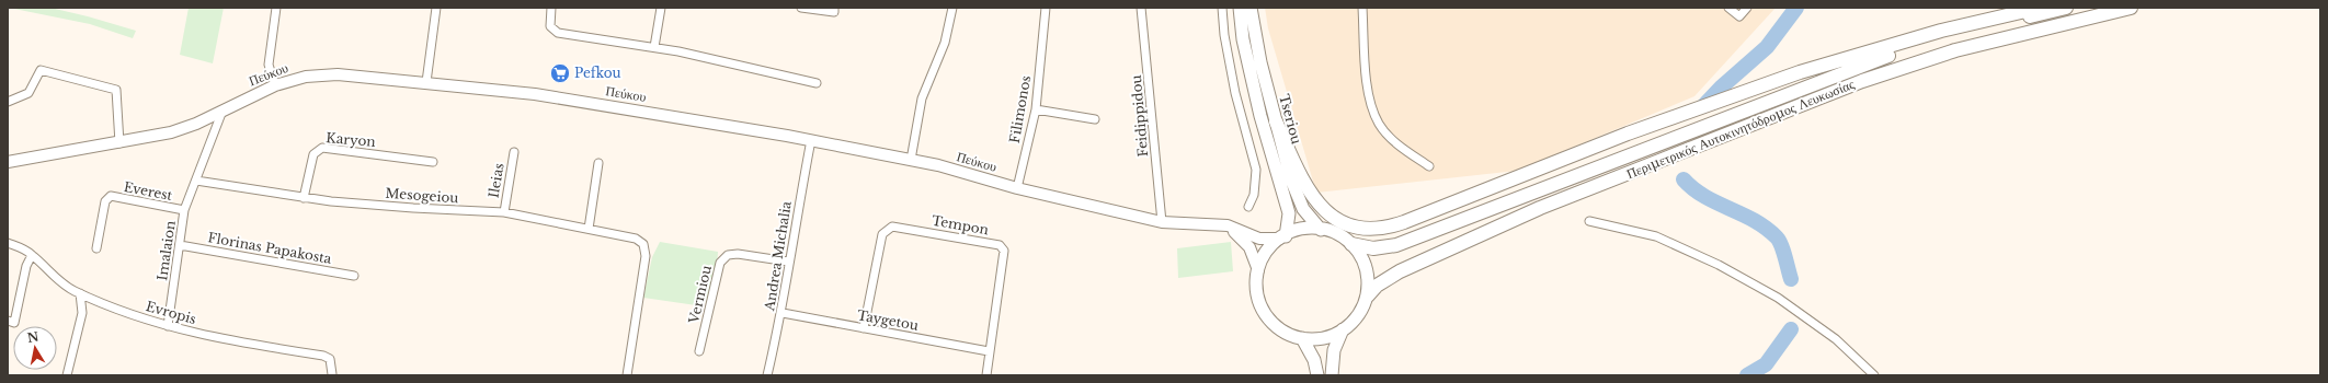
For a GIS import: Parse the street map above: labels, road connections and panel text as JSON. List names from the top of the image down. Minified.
{"streets":{"highway":["Περιμετρικός Αυτοκινητόδρομος Λευκωσίας"],"main road":["Πεύκου","Tseriou"],"street":["Filimonos","Feidippidou","Karyon","Ileias","Everest","Mesogeiou","Tempon","Florinas Papakosta","Imalaion","Andrea Michalia","Vermiou","Evropis","Taygetou"]},"crossings":[["Πεύκου","Filimonos"],["Πεύκου","Feidippidou"],["Πεύκου","Tseriou"],["Πεύκου","Περιμετρικός Αυτοκινητόδρομος Λευκωσίας"],["Πεύκου","Imalaion"],["Πεύκου","Andrea Michalia"],["Tseriou","Περιμετρικός Αυτοκινητόδρομος Λευκωσίας"],["Karyon","Mesogeiou"],["Ileias","Mesogeiou"],["Everest","Imalaion"],["Mesogeiou","Imalaion"],["Tempon","Taygetou"],["Florinas Papakosta","Imalaion"],["Imalaion","Evropis"],["Andrea Michalia","Vermiou"],["Andrea Michalia","Taygetou"]],"places":{"supermarket":["Pefkou"]},"north":"top"}
